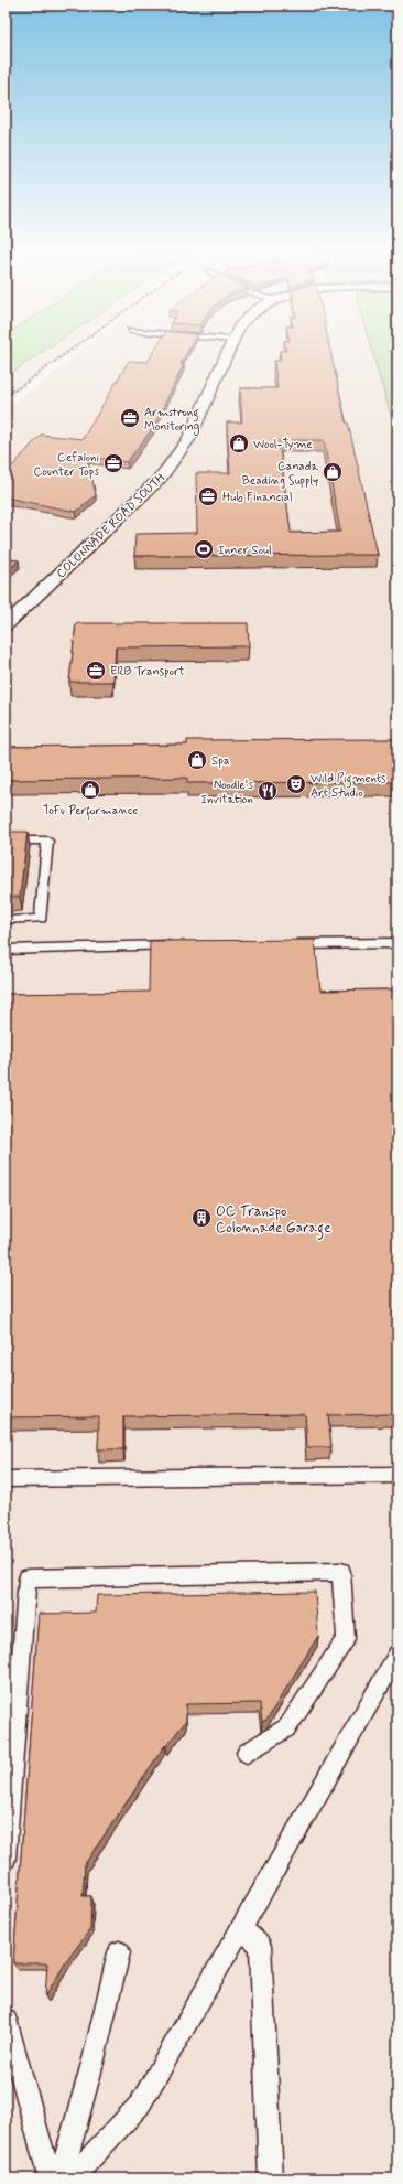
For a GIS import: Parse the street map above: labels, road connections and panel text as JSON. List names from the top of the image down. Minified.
{"streets":{"street":["COLONNADE ROAD SOUTH"]},"places":{"office":["Armstrong Monitoring","Cefaloni Counter Tops","Hub Financial","ERB Transport"],"shop":["Wool-Tyme","Canada Beading Supply","Spa","ToFu Performance"],"sports":["Inner Soul"],"theatre":["Wild Pigments Art Studio"],"restaurant":["Noodle's Invitation"],"building":["OC Transpo Colonnade Garage"]}}
